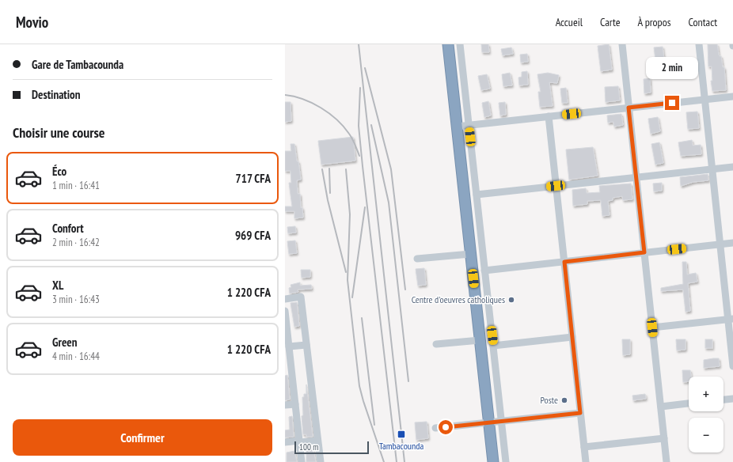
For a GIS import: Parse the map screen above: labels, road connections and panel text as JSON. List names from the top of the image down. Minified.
{"places":{"other":["Centre d'oeuvres catholiques","Poste"],"transit":["Tambacounda"]},"scale_bar":"100 m","page":{"header":"Movio","nav":["Accueil","Carte","À propos","Contact"],"banner":["Gare de Tambacounda","Destination"],"bubble":"2 min","heading":"Choisir une course","list":[{"name":"Éco","note":"1 min · 16:41","value":"717 CFA"},{"name":"Confort","note":"2 min · 16:42","value":"969 CFA"},{"name":"XL","note":"3 min · 16:43","value":"1 220 CFA"},{"name":"Green","note":"4 min · 16:44","value":"1 220 CFA"}],"map_buttons":["+","−"],"buttons":"Confirmer","scale":"100 m"}}
